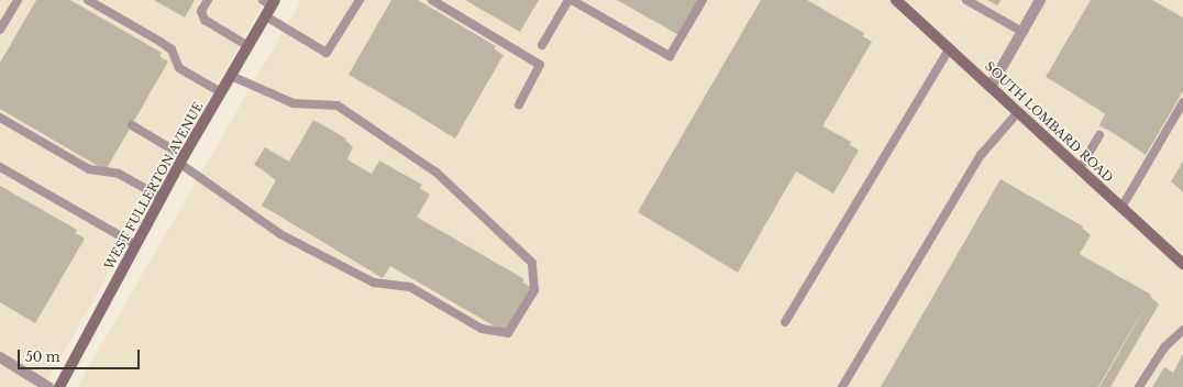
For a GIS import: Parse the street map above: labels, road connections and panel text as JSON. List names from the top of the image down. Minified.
{"streets":{"street":["SOUTH LOMBARD ROAD","WEST FULLERTON AVENUE"]},"scale_bar":"50 m"}
